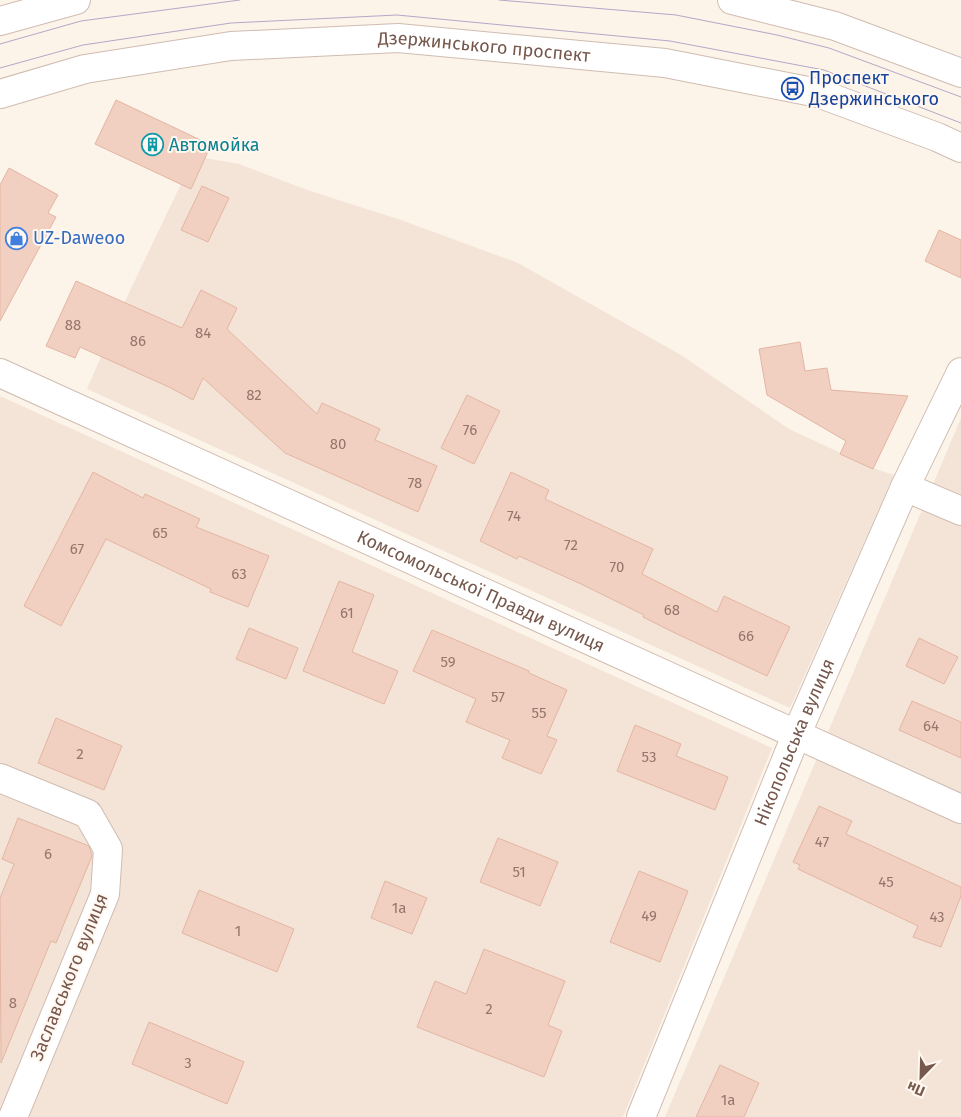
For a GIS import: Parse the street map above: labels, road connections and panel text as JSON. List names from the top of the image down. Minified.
{"streets":{"street":["Дзержинського проспект","Комсомольської Правди вулиця","Нікопольська вулиця","Заславського вулиця"]},"crossings":[["Комсомольської Правди вулиця","Нікопольська вулиця"]],"places":{"bus stop":["Проспект Дзержинського"],"building":["Автомойка"],"shop":["UZ-Daweoo"]},"house_numbers":["88","84","86","82","76","80","78","74","65","72","67","70","63","68","61","66","59","57","55","64","2","53","47","6","51","45","1а","49","43","1","8","2","3","1а"],"north":"bottom left"}
